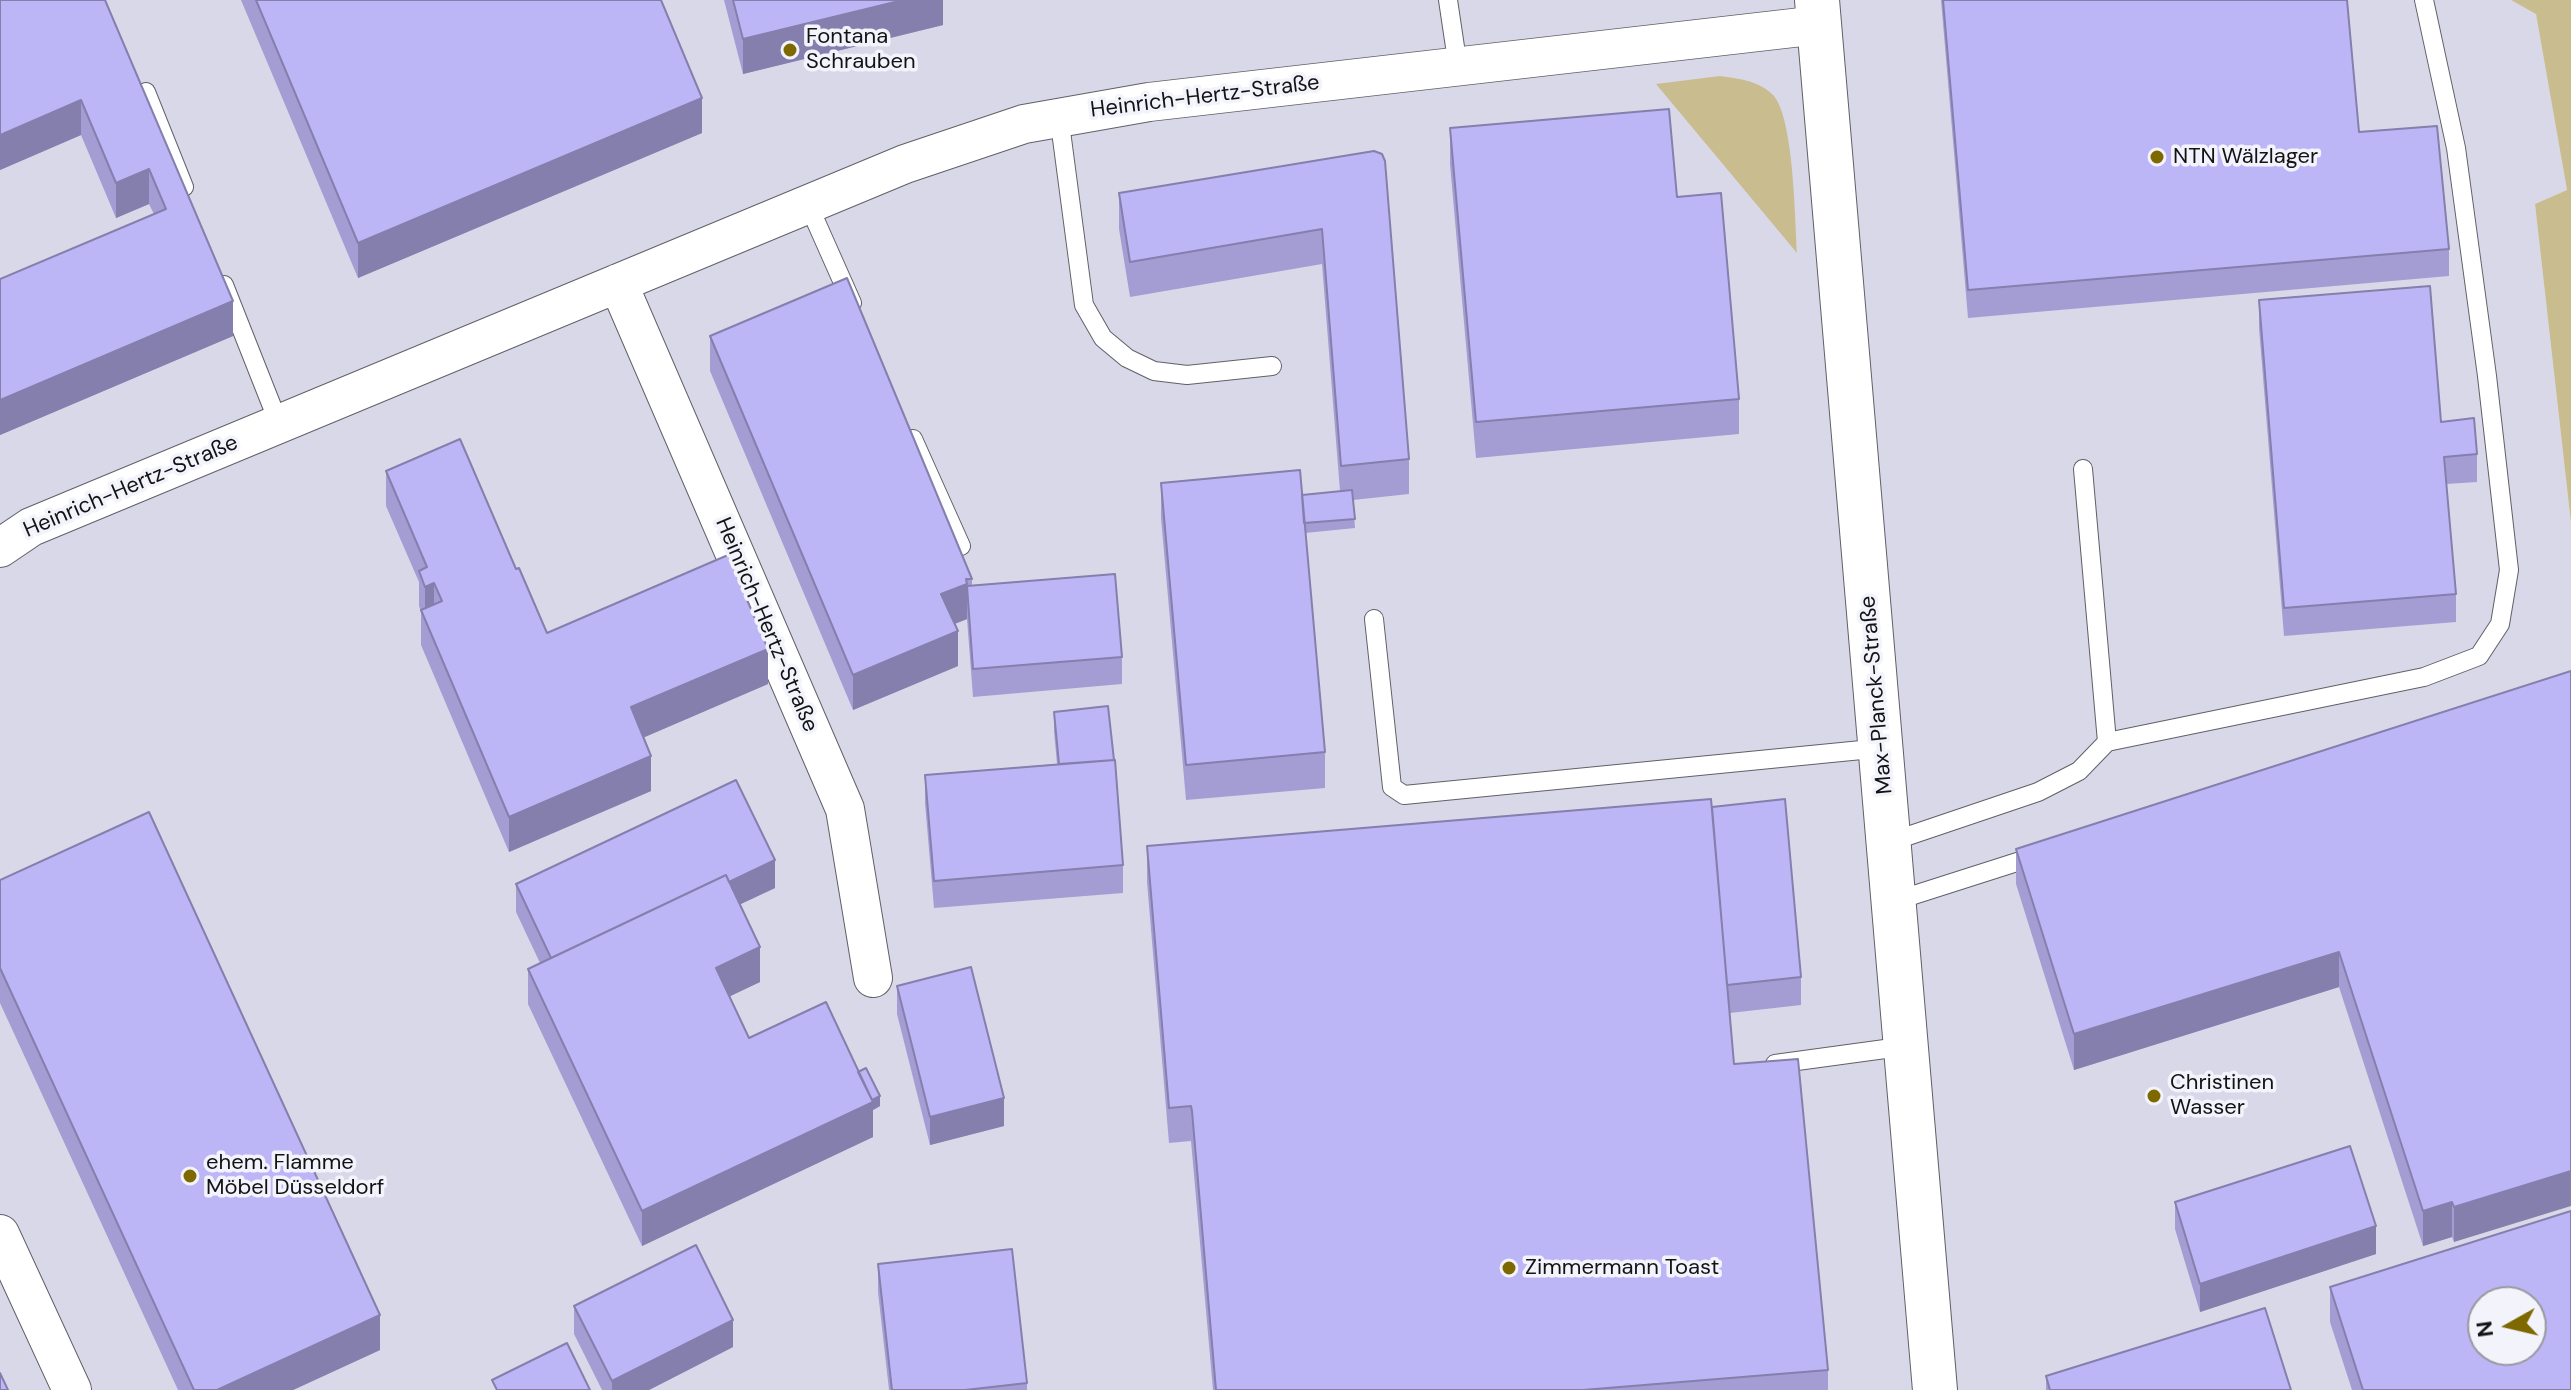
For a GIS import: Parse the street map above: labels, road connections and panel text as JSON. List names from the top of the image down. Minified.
{"streets":{"street":["Heinrich-Hertz-Straße","Max-Planck-Straße"]},"crossings":[["Heinrich-Hertz-Straße","Max-Planck-Straße"]],"places":["Fontana Schrauben","NTN Wälzlager","Christinen Wasser","ehem. Flamme Möbel Düsseldorf","Zimmermann Toast"],"north":"left"}
